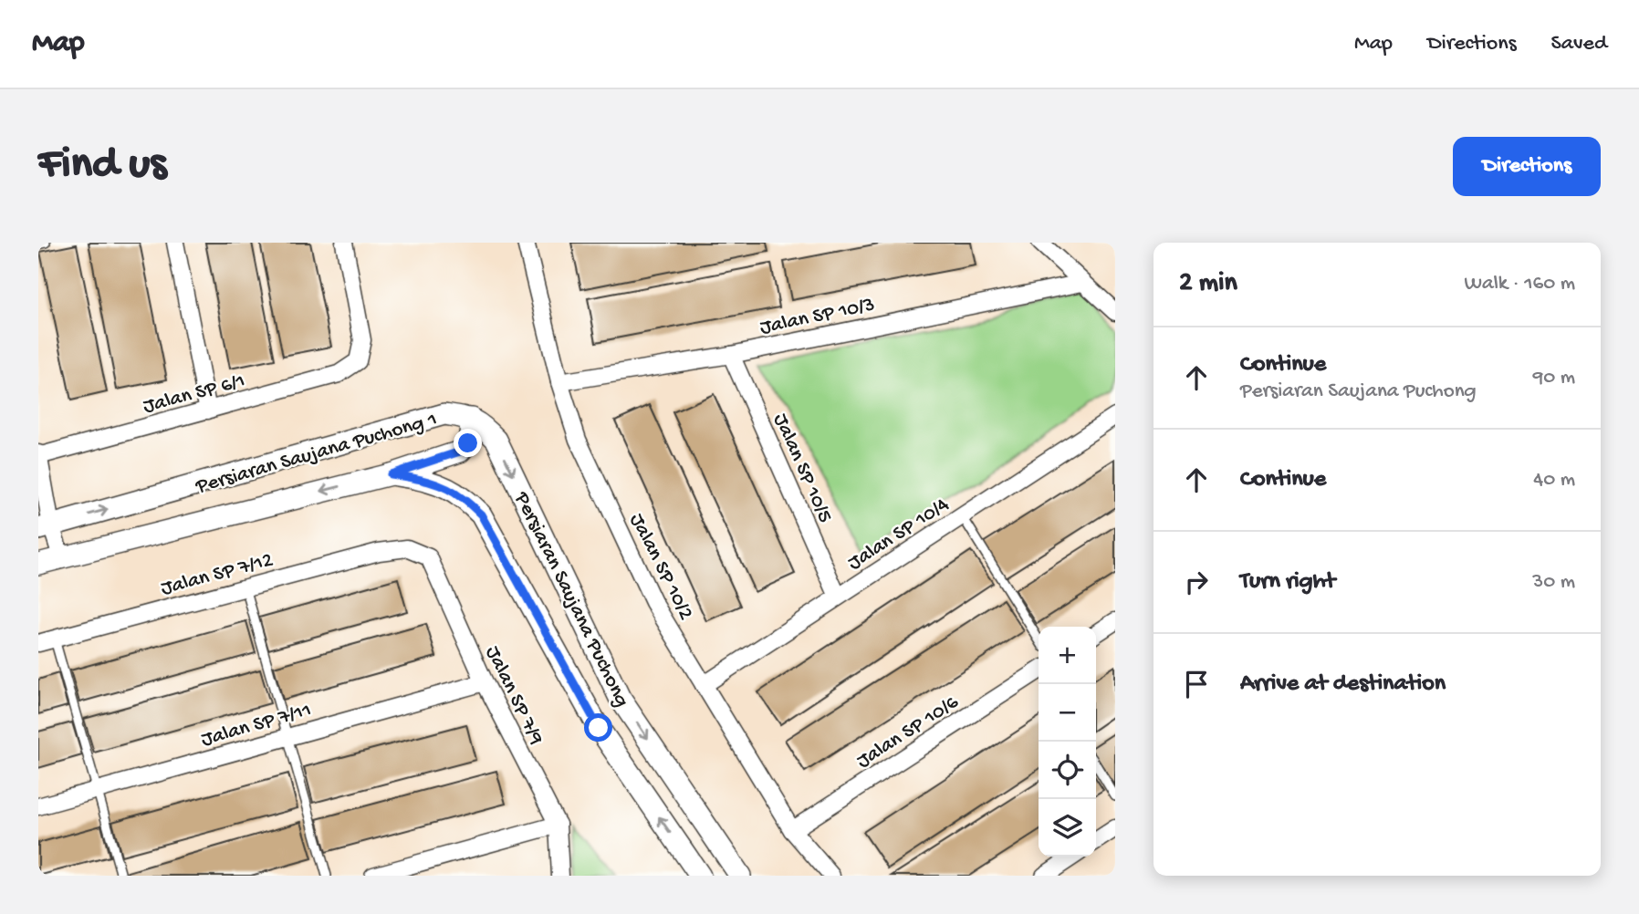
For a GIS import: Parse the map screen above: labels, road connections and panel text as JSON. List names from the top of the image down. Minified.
{"streets":{"street":["Jalan SP 10/3","Jalan SP 6/1","Persiaran Saujana Puchong 1","Jalan SP 10/5","Jalan SP 10/4","Jalan SP 10/2","Jalan SP 7/12","Persiaran Saujana Puchong","Jalan SP 7/9","Jalan SP 7/11","Jalan SP 10/6"]},"crossings":[["Jalan SP 10/3","Jalan SP 10/5"],["Jalan SP 10/3","Jalan SP 10/2"],["Persiaran Saujana Puchong 1","Persiaran Saujana Puchong"],["Jalan SP 10/5","Jalan SP 10/4"],["Jalan SP 10/4","Jalan SP 10/2"],["Jalan SP 10/2","Jalan SP 10/6"],["Jalan SP 7/12","Jalan SP 7/9"],["Jalan SP 7/9","Jalan SP 7/11"]],"page":{"header":"Map","nav":["Map","Directions","Saved"],"buttons":"Directions","title":"Find us","heading":["2 min","Walk · 160 m"],"list":[["Continue","Persiaran Saujana Puchong","90 m"],["Continue","40 m"],["Turn right","30 m"],"Arrive at destination"],"map_buttons":["+","−"]}}
